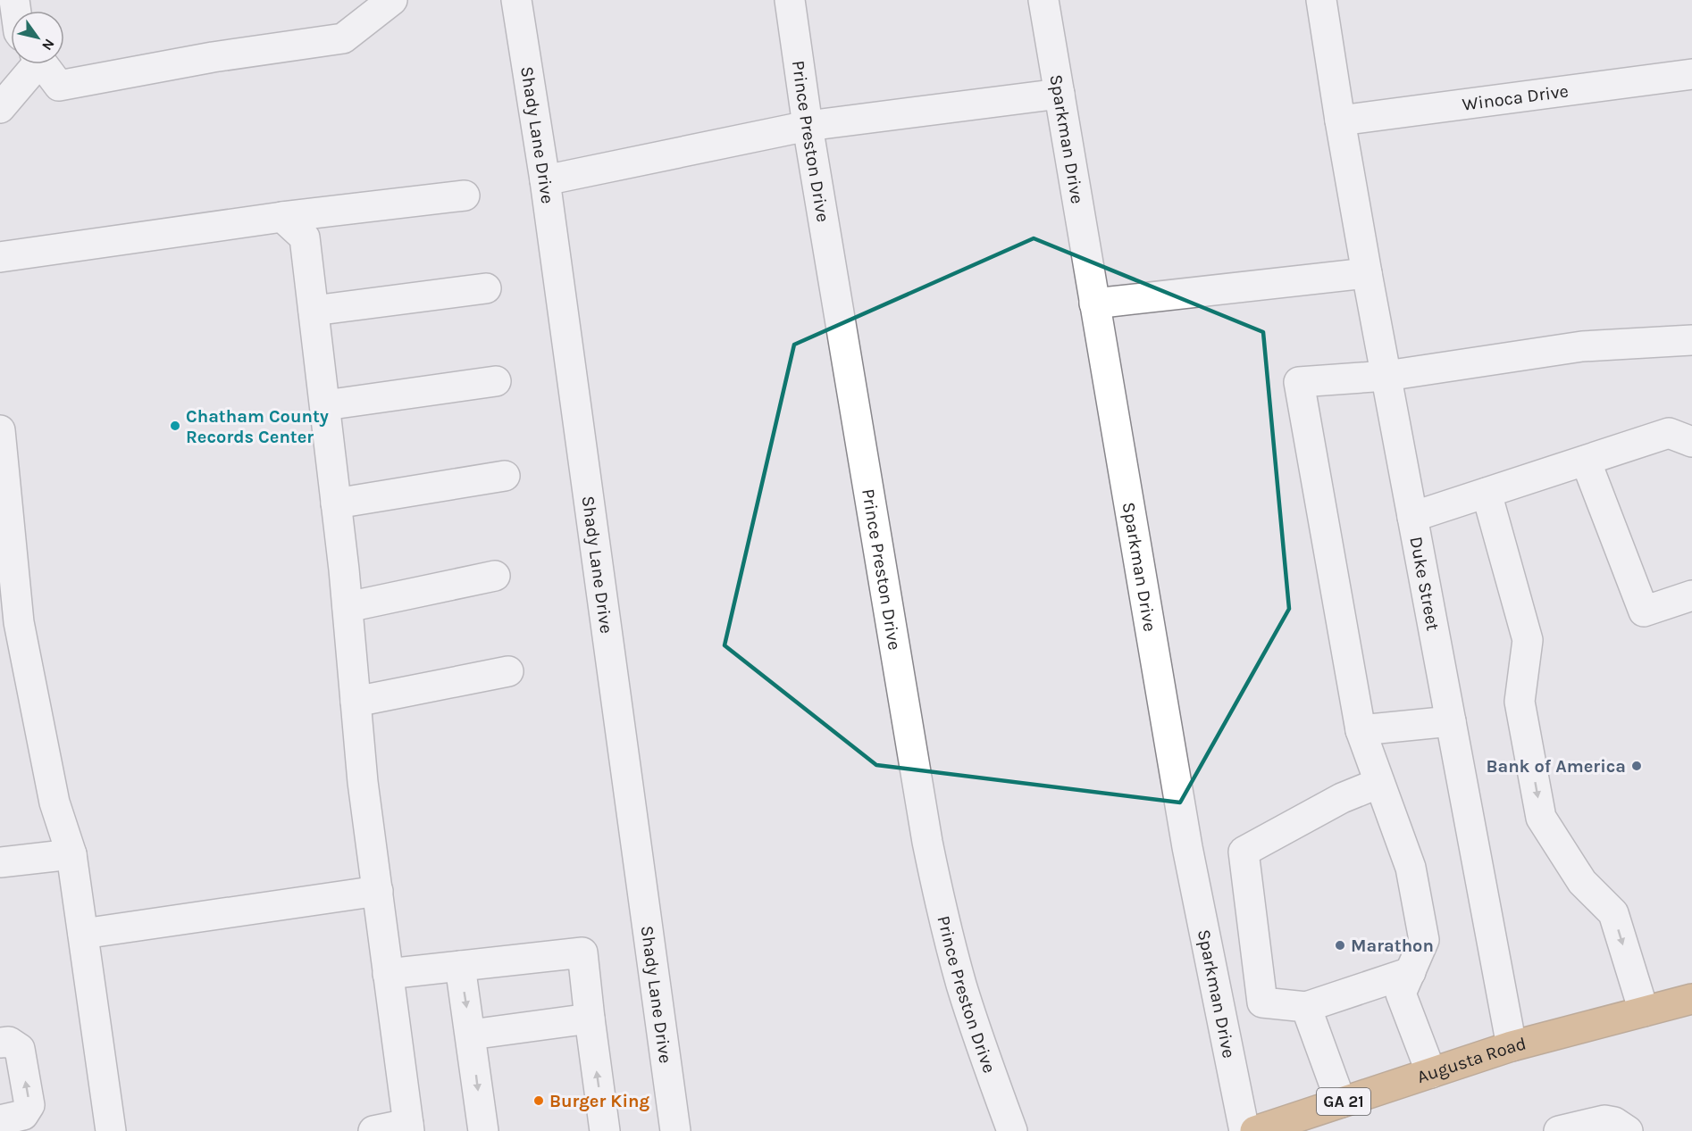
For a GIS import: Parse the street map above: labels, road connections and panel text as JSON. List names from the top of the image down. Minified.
{"streets":{"highway":["Augusta Road","GA 21"],"street":["Winoca Drive","Shady Lane Drive","Sparkman Drive","Prince Preston Drive","Duke Street"]},"crossings":[["Winoca Drive","Duke Street"],["Duke Street","Augusta Road"]],"places":["Chatham County Records Center","Bank of America","Marathon","Burger King"],"north":"bottom right"}
